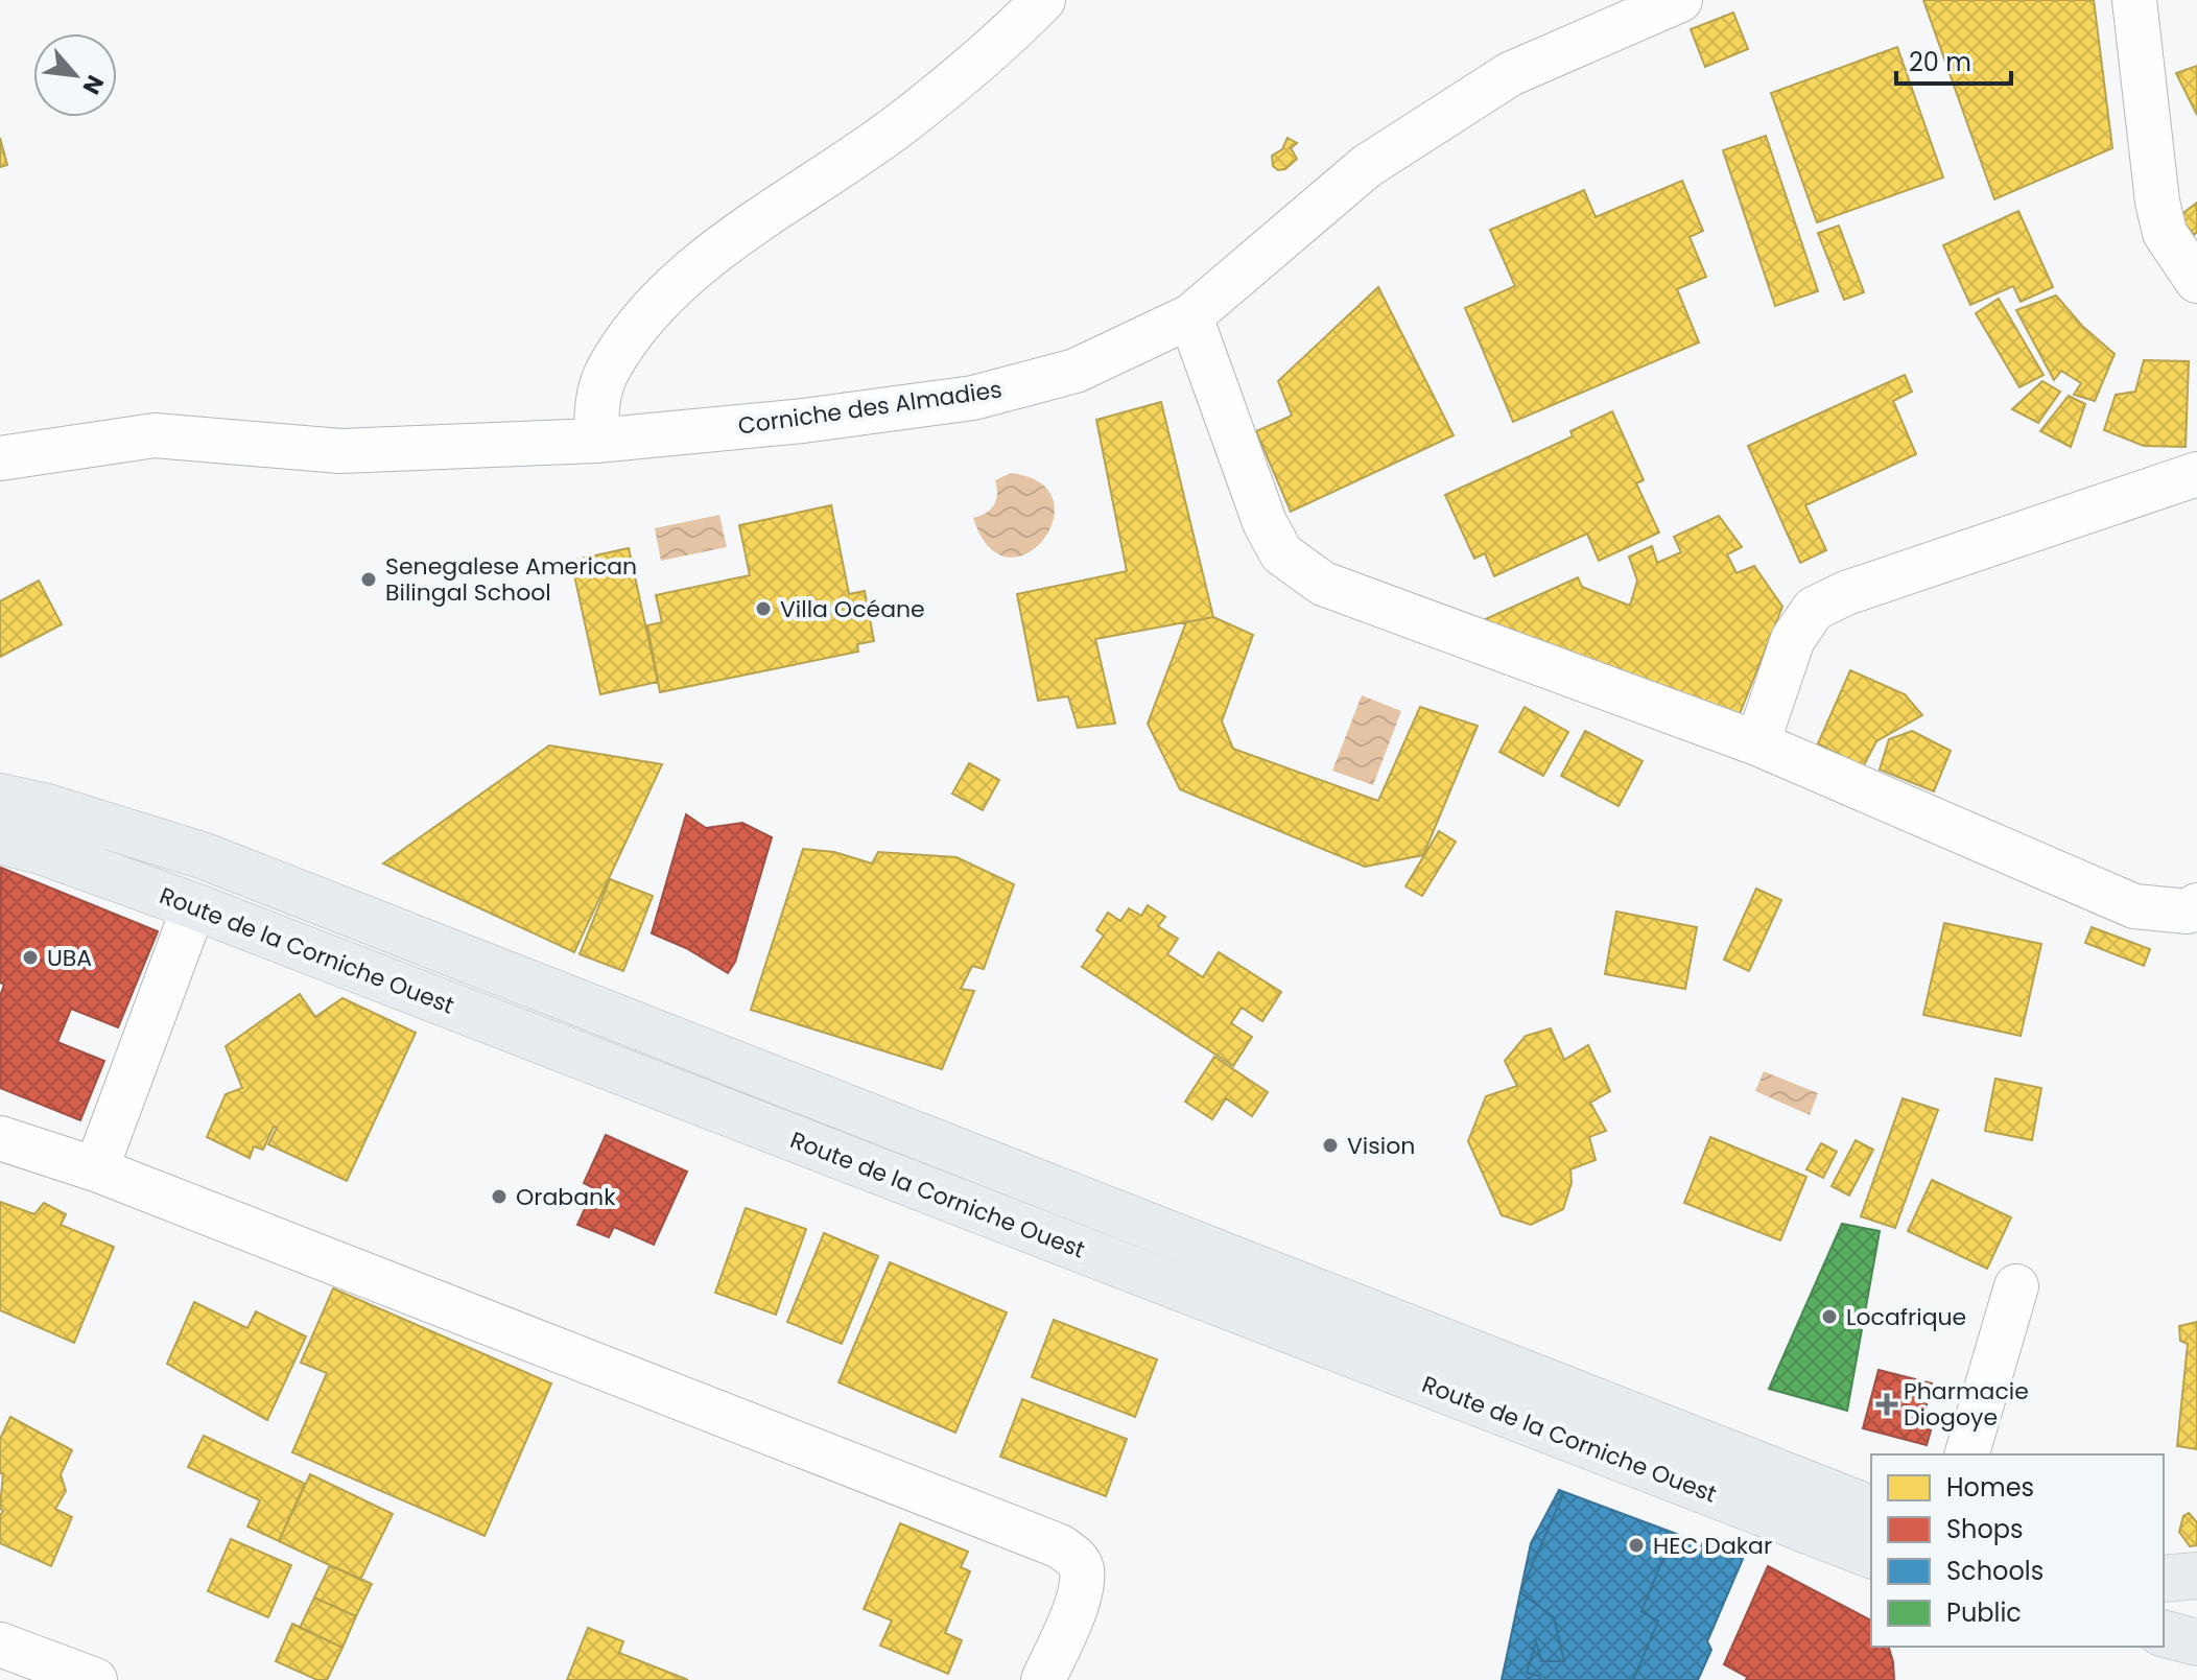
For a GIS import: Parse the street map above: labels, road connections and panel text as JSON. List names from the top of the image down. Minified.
{"streets":{"highway":["Route de la Corniche Ouest"],"street":["Corniche des Almadies"]},"places":{"other":["Senegalese American Bilingal School","Villa Océane","UBA","Vision","Orabank","Locafrique","HEC Dakar"],"health":["Pharmacie Diogoye"]},"legend":["Homes","Shops","Schools","Public"],"scale_bar":"20 m","north":"bottom right"}
